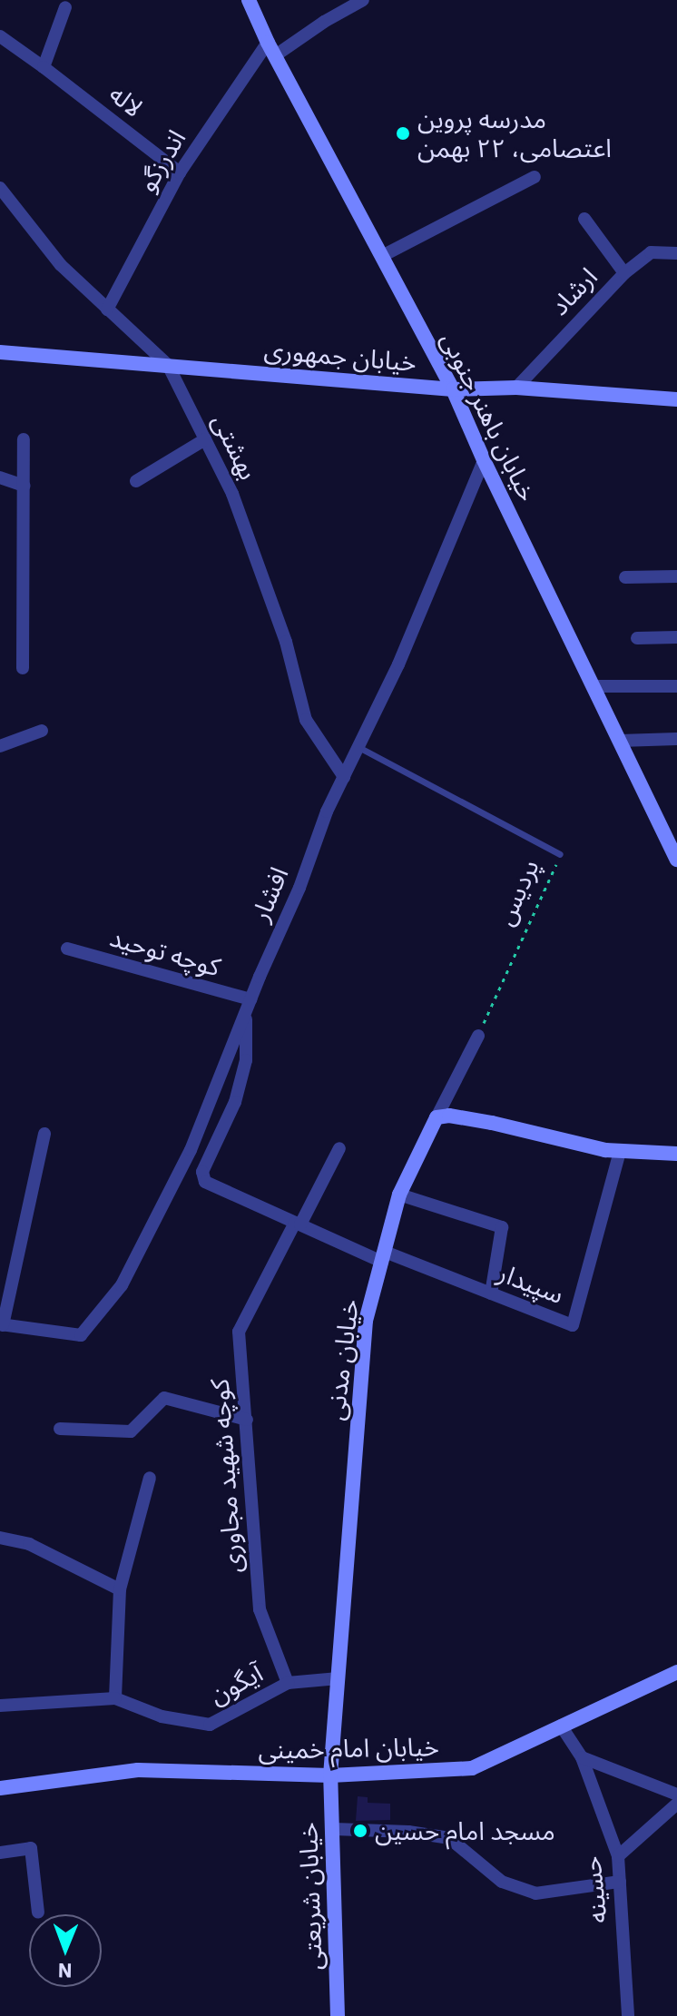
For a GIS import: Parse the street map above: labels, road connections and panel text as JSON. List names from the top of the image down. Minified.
{"streets":{"street":["لاله","اندرزگو","ارشاد","خیابان جمهوری","خیابان باهنر جنوبی","بهشتی","افشار","کوچه توحید","سپیدار","خیابان مدنی","کوچه شهید مجاوری","آیگون","خیابان امام خمینی","حسینه","خیابان شریعتی"],"lane":["پردیس"]},"crossings":[["لاله","اندرزگو"],["اندرزگو","خیابان باهنر جنوبی"],["اندرزگو","بهشتی"],["ارشاد","خیابان جمهوری"],["خیابان جمهوری","خیابان باهنر جنوبی"],["خیابان جمهوری","بهشتی"],["خیابان باهنر جنوبی","افشار"],["بهشتی","افشار"],["پردیس","افشار"],["افشار","کوچه توحید"],["افشار","سپیدار"],["کوچه توحید","سپیدار"],["سپیدار","خیابان مدنی"],["سپیدار","کوچه شهید مجاوری"],["خیابان مدنی","خیابان امام خمینی"],["خیابان مدنی","خیابان شریعتی"],["کوچه شهید مجاوری","آیگون"],["خیابان امام خمینی","حسینه"],["خیابان امام خمینی","خیابان شریعتی"]],"places":["مدرسه پروین اعتصامی، ۲۲ بهمن","مسجد امام حسین"],"north":"bottom"}
